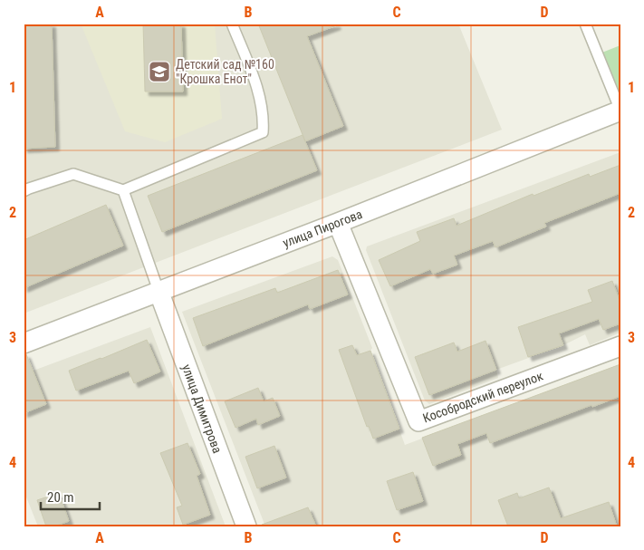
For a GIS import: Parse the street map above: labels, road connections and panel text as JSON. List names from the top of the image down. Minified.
{"streets":{"street":["улица Пирогова","Кособродский переулок","улица Димитрова"]},"crossings":[["улица Пирогова","Кособродский переулок"],["улица Пирогова","улица Димитрова"]],"places":{"school or university":["Детский сад №160 \"Крошка Енот\""]},"scale_bar":"20 m","grid":{"columns":["A","B","C","D"],"rows":["1","2","3","4"]}}
